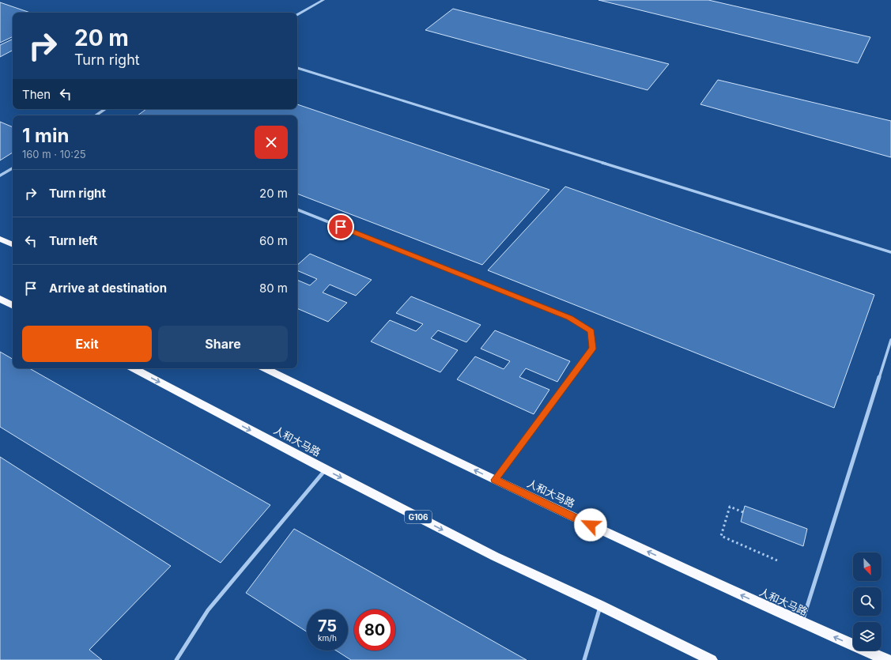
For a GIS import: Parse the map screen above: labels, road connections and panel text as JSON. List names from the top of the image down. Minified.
{"streets":{"highway":["人和大马路","G106"]},"north":"bottom right","page":{"turn":["20 m","Turn right"],"then":"Then","heading":["1 min","160 m · 10:25"],"list":[{"name":"Turn right","value":"20 m"},{"name":"Turn left","value":"60 m"},{"name":"Arrive at destination","value":"80 m"}],"buttons":["Exit","Share"],"speed":"75 km/h","limit":"80"}}
